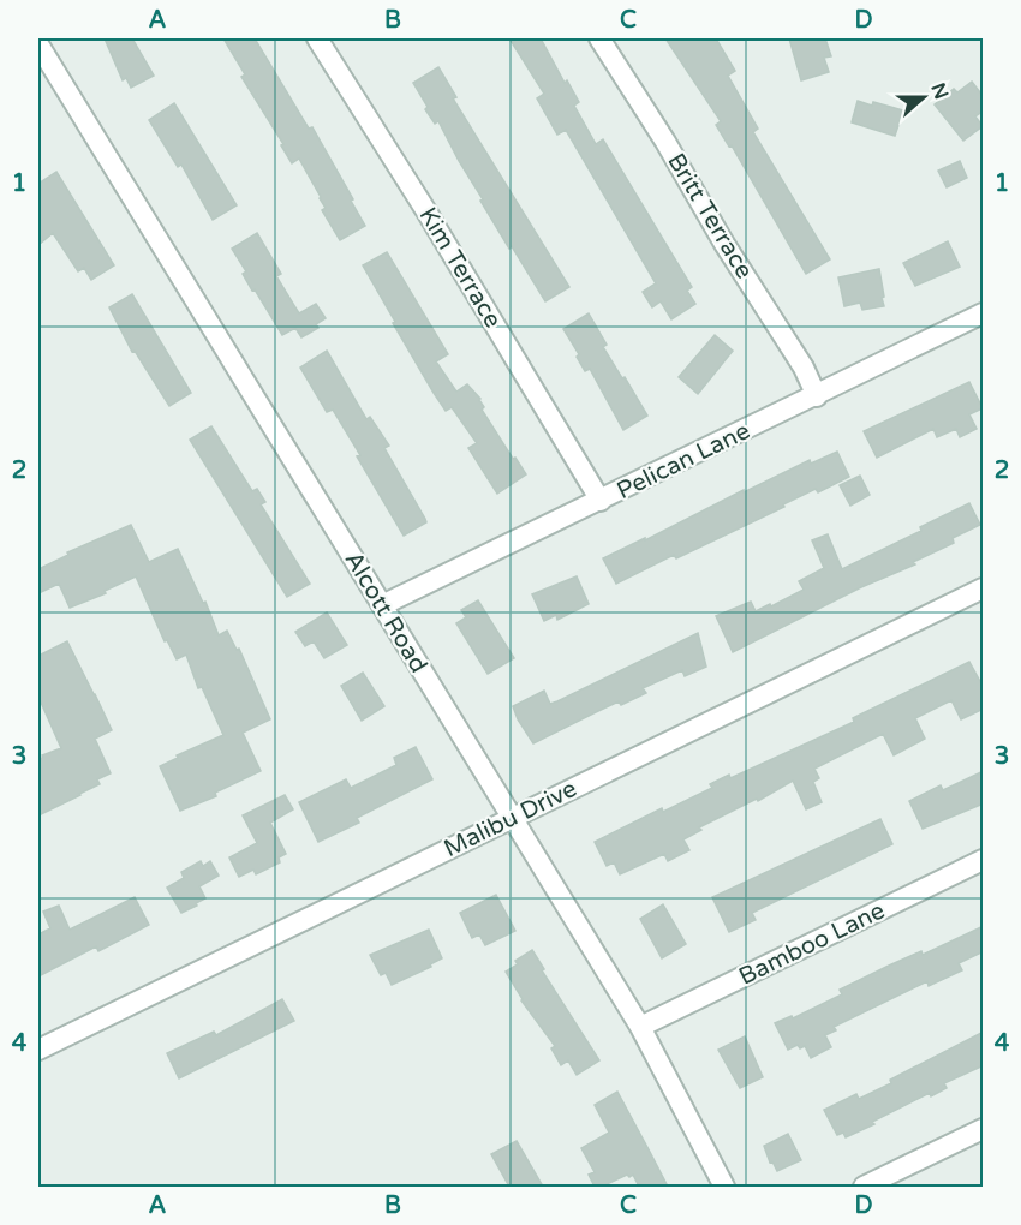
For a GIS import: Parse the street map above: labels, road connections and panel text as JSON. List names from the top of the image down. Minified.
{"streets":{"street":["Britt Terrace","Kim Terrace","Pelican Lane","Alcott Road","Malibu Drive","Bamboo Lane"]},"crossings":[["Britt Terrace","Pelican Lane"],["Kim Terrace","Pelican Lane"],["Pelican Lane","Alcott Road"],["Alcott Road","Malibu Drive"],["Alcott Road","Bamboo Lane"]],"north":"right","grid":{"columns":["A","B","C","D"],"rows":["1","2","3","4"]}}
